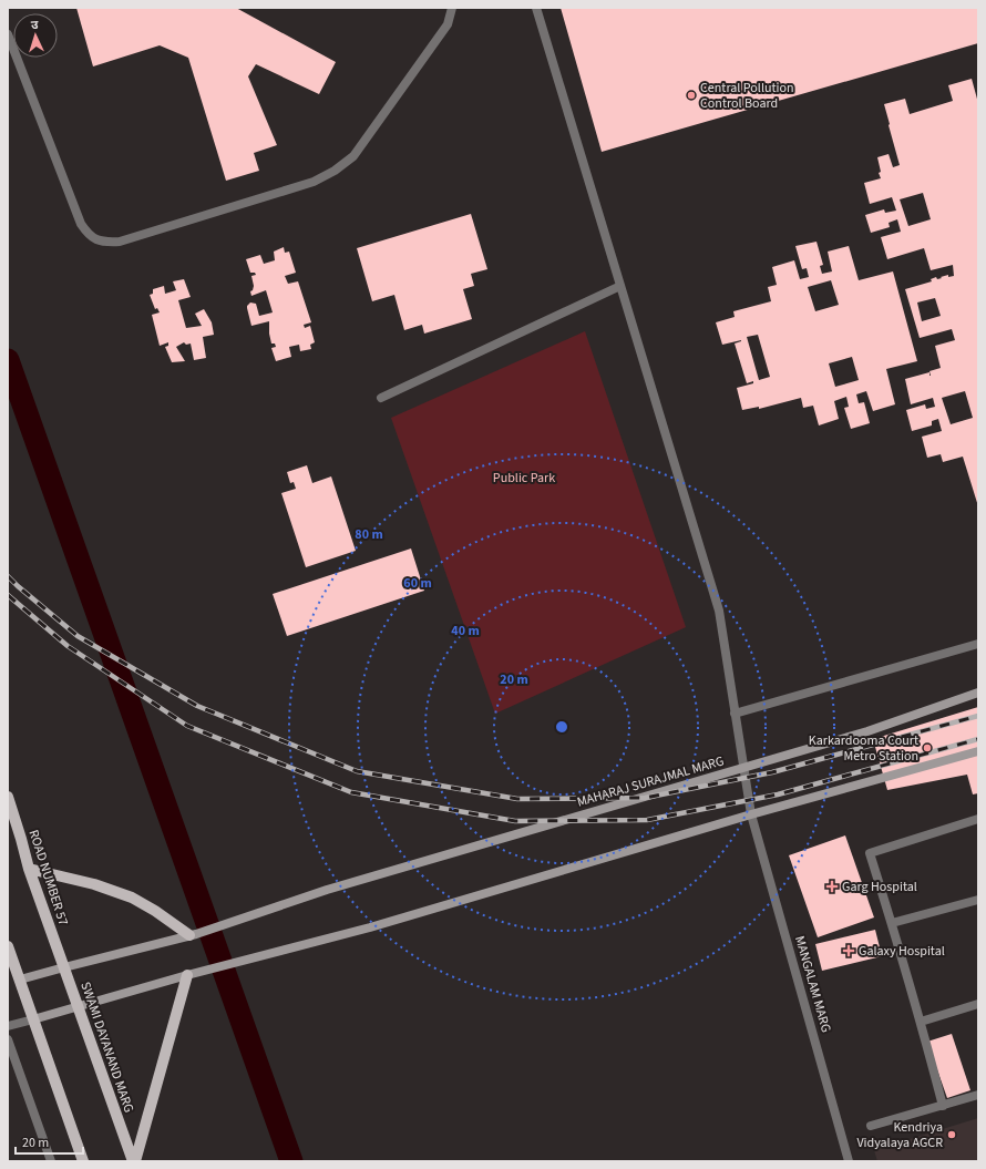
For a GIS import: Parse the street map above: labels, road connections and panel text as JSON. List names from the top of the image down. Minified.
{"streets":{"main road":["MAHARAJ SURAJMAL MARG","ROAD NUMBER 57","SWAMI DAYANAND MARG"],"street":["MANGALAM MARG"]},"crossings":[["MAHARAJ SURAJMAL MARG","ROAD NUMBER 57"],["MAHARAJ SURAJMAL MARG","MANGALAM MARG"],["MAHARAJ SURAJMAL MARG","SWAMI DAYANAND MARG"],["ROAD NUMBER 57","SWAMI DAYANAND MARG"]],"parks":["Public Park"],"places":{"other":["Central Pollution Control Board","Karkardooma Court Metro Station","Kendriya Vidyalaya AGCR"],"health":["Garg Hospital","Galaxy Hospital"]},"scale_bar":"20 m","north":"top","rings":["80 m","60 m","40 m","20 m"]}
